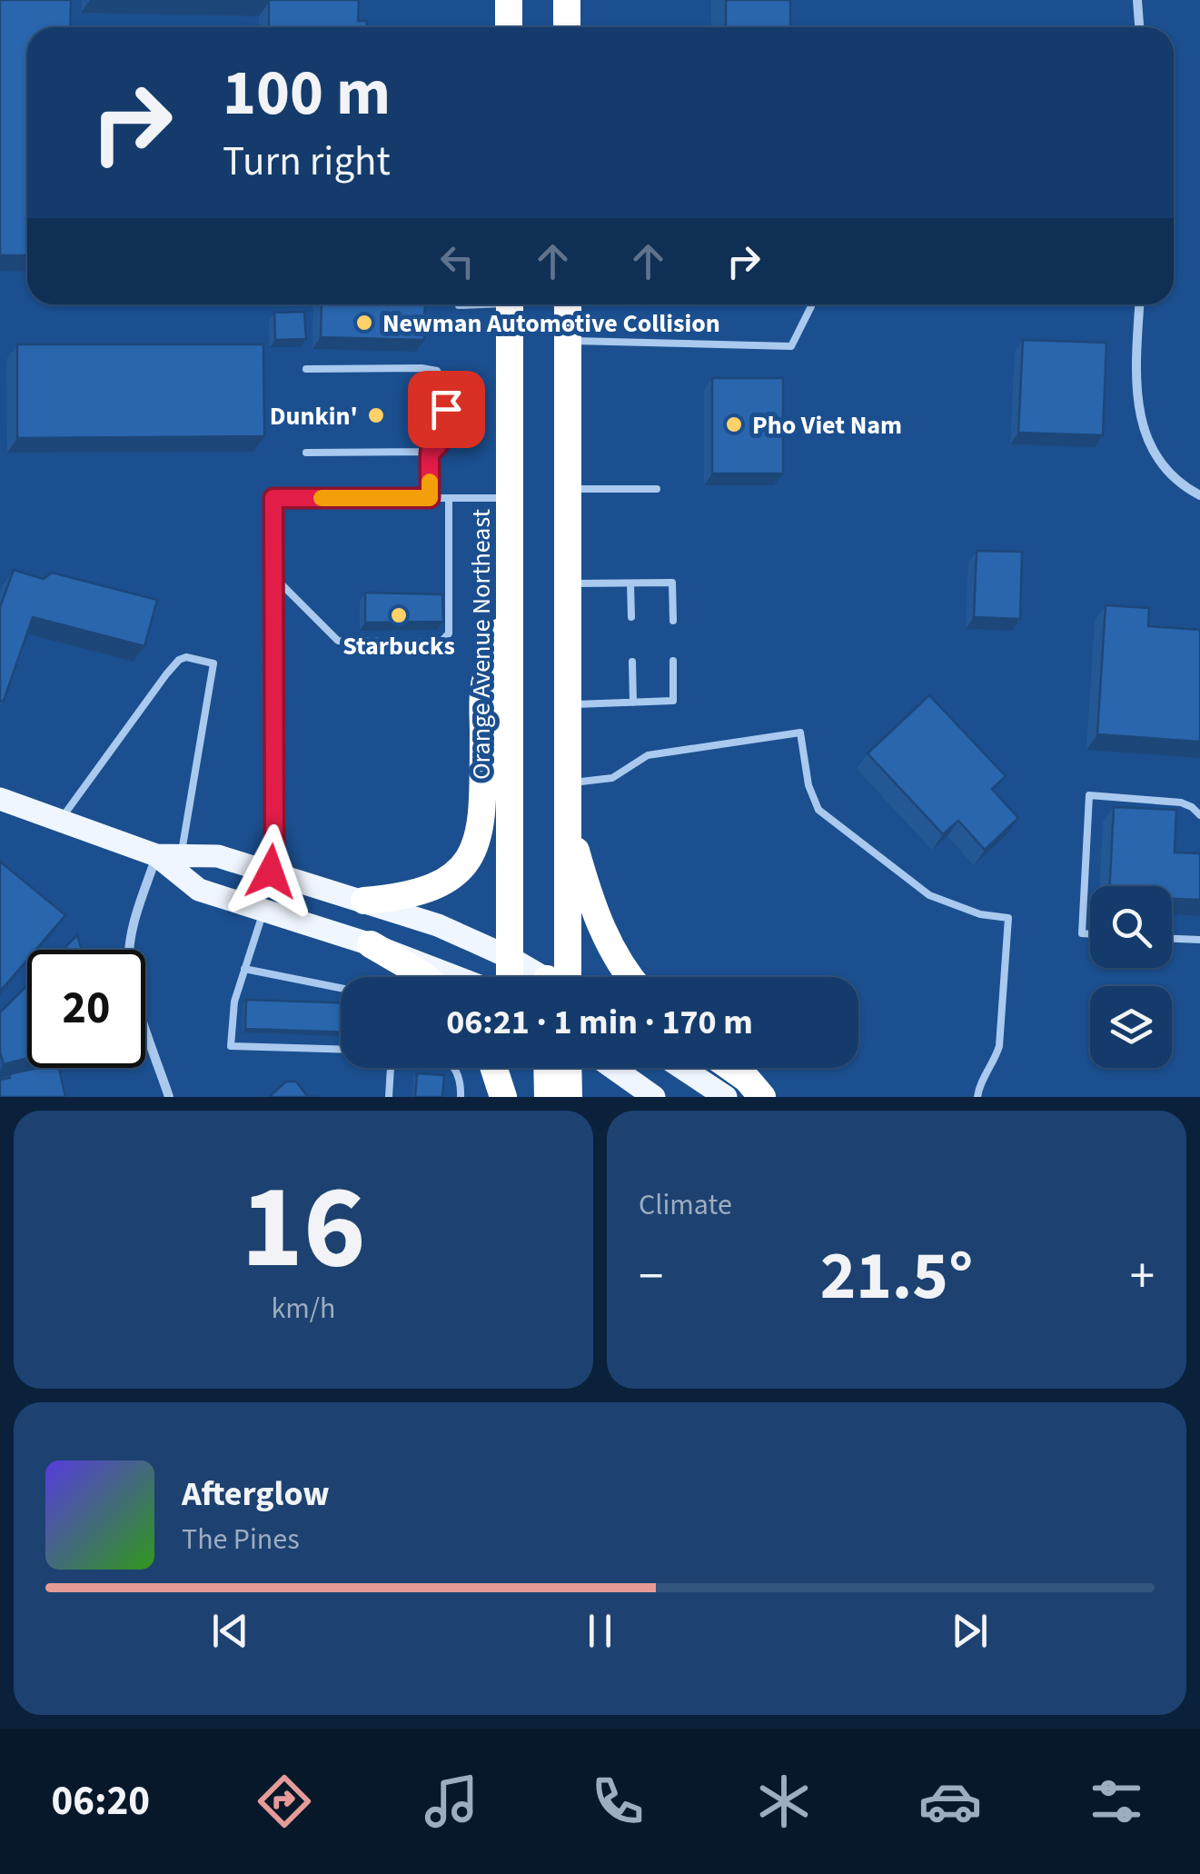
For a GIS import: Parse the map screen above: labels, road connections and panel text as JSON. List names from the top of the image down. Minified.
{"streets":{"highway":["Orange Avenue Northeast"]},"places":["Newman Automotive Collision","Dunkin'","Pho Viet Nam","Starbucks"],"page":{"turn":["100 m","Turn right"],"limit":"20","trip":"06:21 · 1 min · 170 m","tile":[["16","km/h"],"Climate"],"heat":["−","21.5°","+"],"song":["Afterglow","The Pines"],"tabs":"06:20"}}
